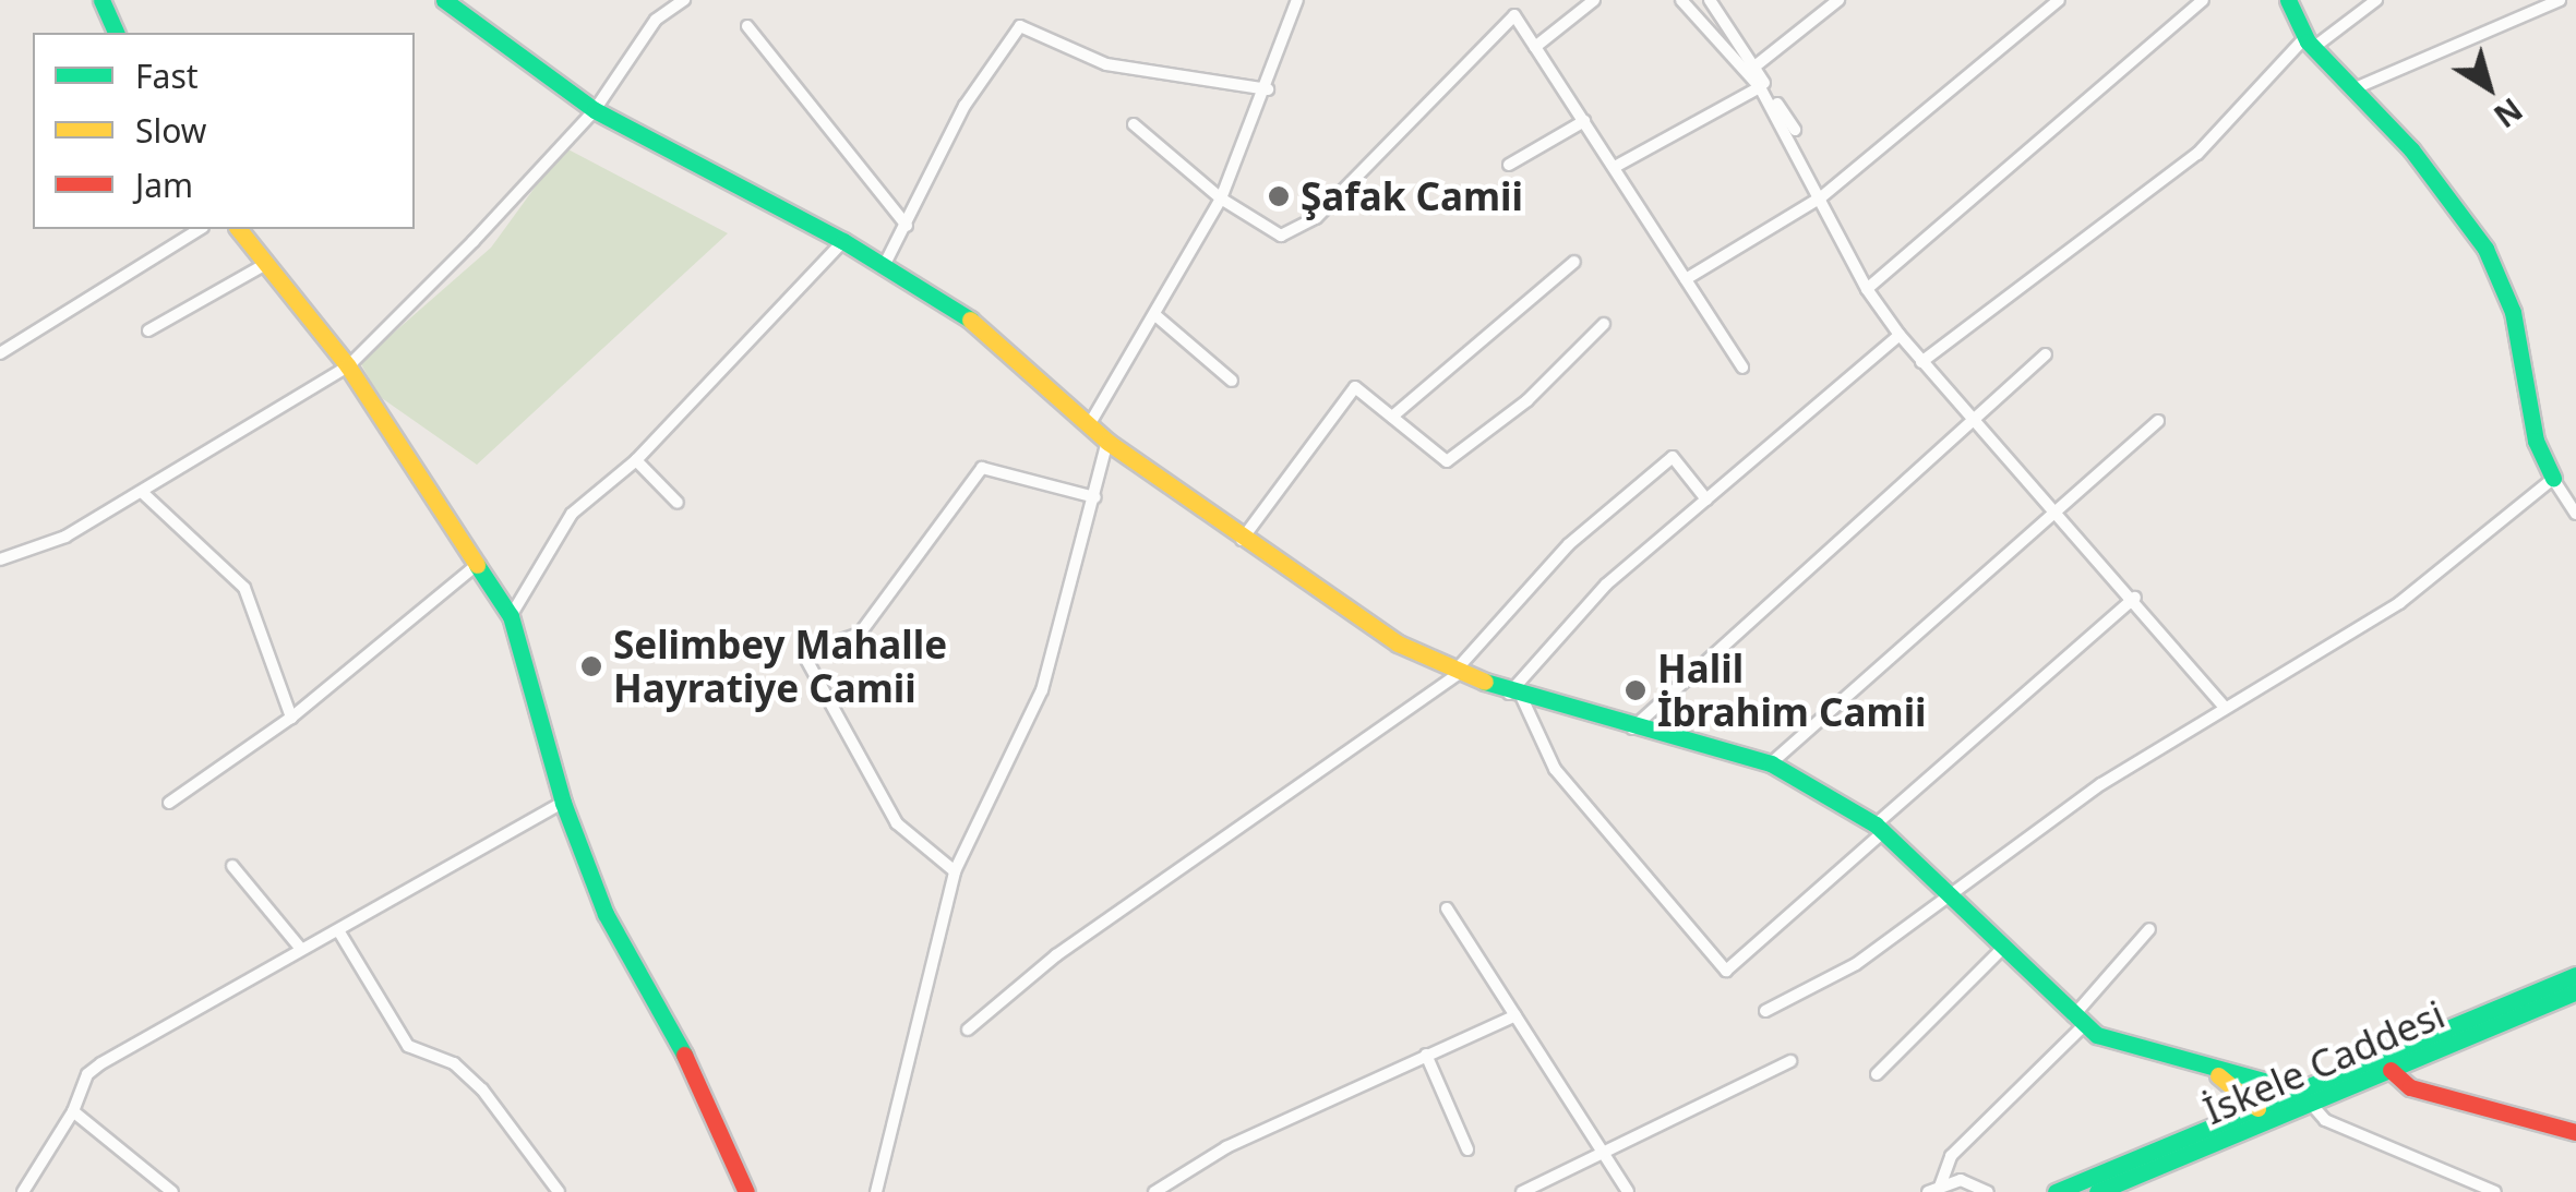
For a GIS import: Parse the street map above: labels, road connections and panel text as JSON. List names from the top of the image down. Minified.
{"streets":{"street":["İskele Caddesi"]},"places":["Şafak Camii","Selimbey Mahalle Hayratiye Camii","Halil İbrahim Camii"],"legend":["Fast","Slow","Jam"],"north":"bottom right"}
